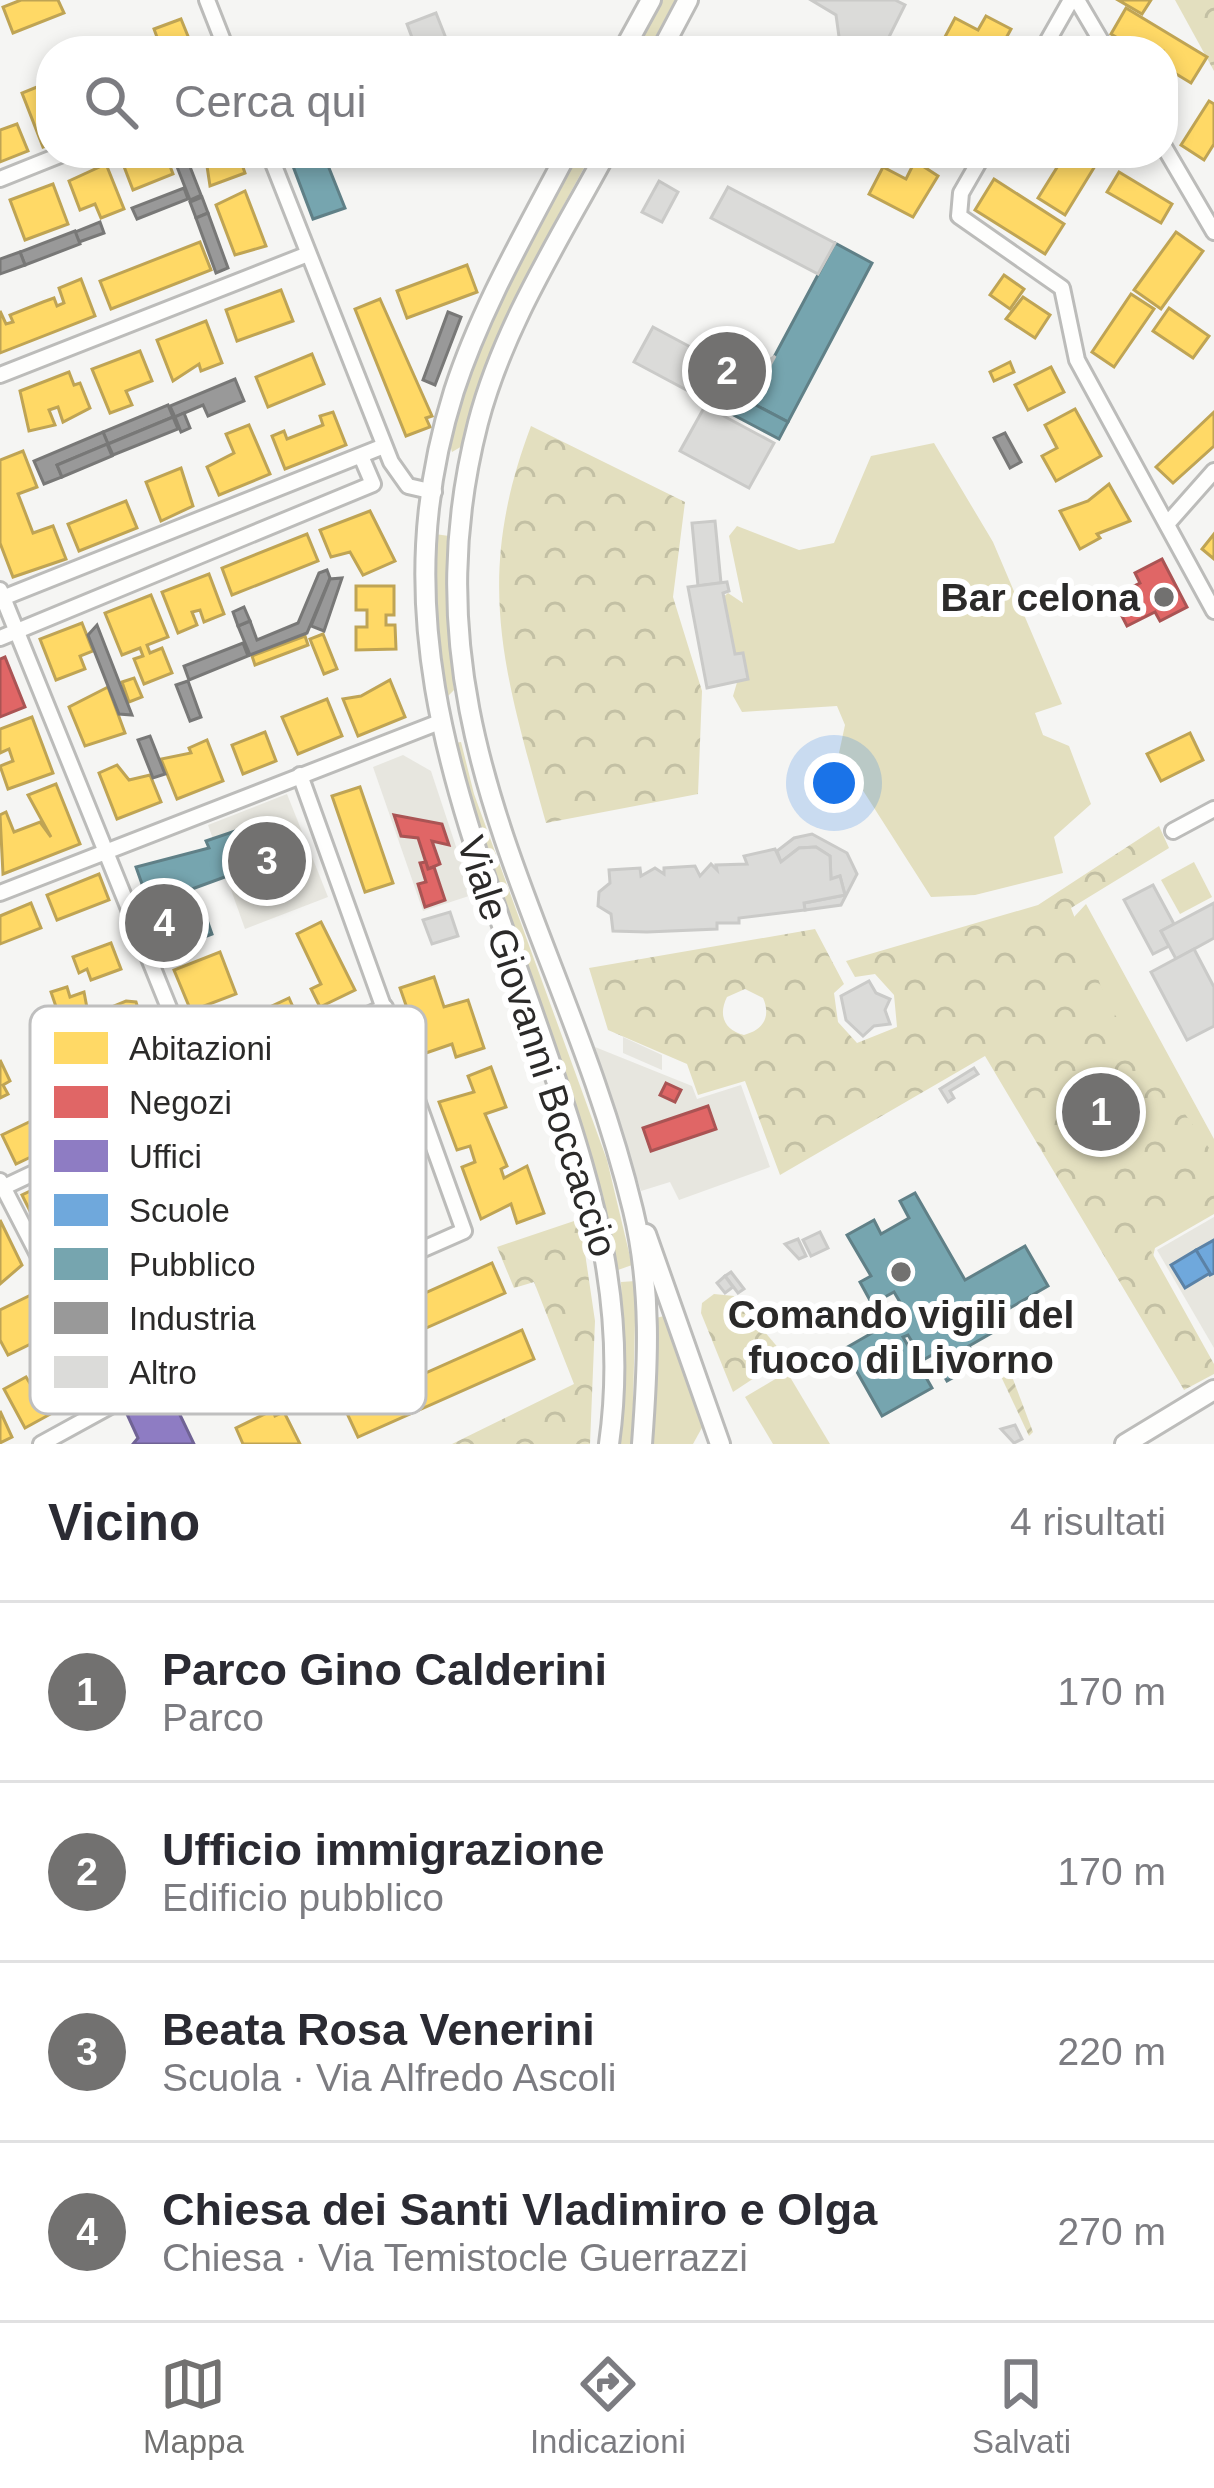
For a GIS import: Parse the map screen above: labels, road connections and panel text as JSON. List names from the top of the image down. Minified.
{"streets":{"main road":["Viale Giovanni Boccaccio"]},"places":["Bar celona","Comando vigili del fuoco di Livorno"],"legend":["Abitazioni","Negozi","Uffici","Scuole","Pubblico","Industria","Altro"],"page":{"search":"Cerca qui","pins":["2","3","4","1"],"heading":["Vicino","4 risultati"],"list":[{"mark":"1","name":"Parco Gino Calderini","note":"Parco","value":"170 m"},{"mark":"2","name":"Ufficio immigrazione","note":"Edificio pubblico","value":"170 m"},{"mark":"3","name":"Beata Rosa Venerini","note":"Scuola · Via Alfredo Ascoli","value":"220 m"},{"mark":"4","name":"Chiesa dei Santi Vladimiro e Olga","note":"Chiesa · Via Temistocle Guerrazzi","value":"270 m"}],"nav":["Mappa","Indicazioni","Salvati"]}}
